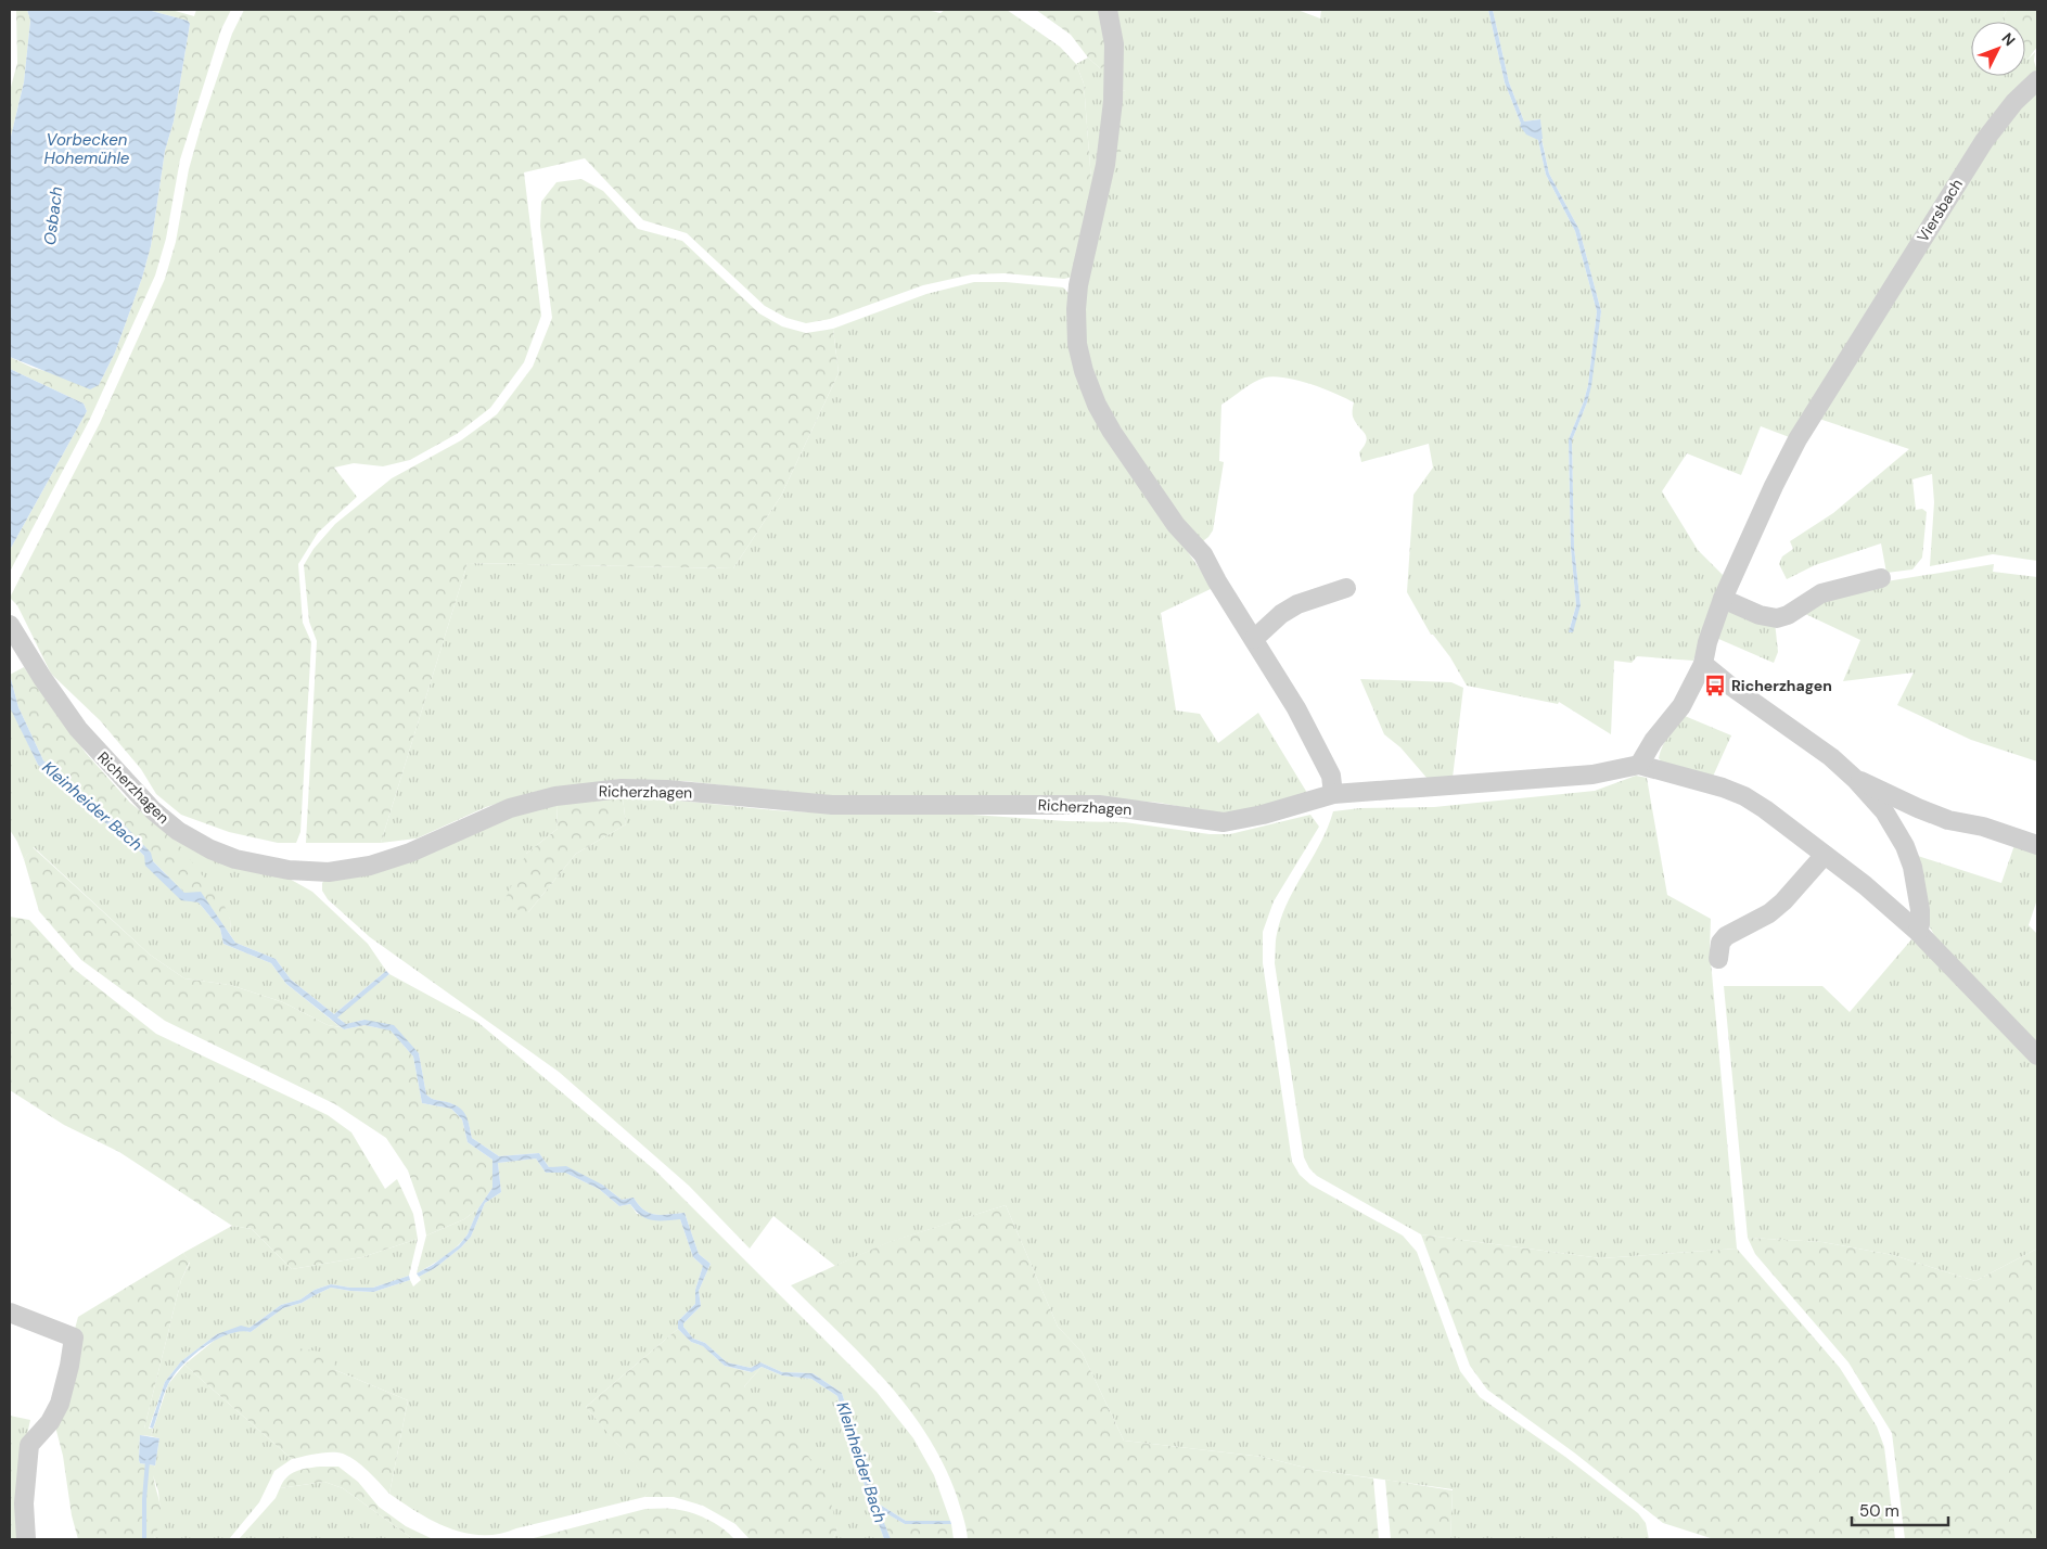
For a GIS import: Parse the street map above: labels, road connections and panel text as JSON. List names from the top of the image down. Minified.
{"streets":{"street":["Viersbach","Richerzhagen"]},"water":["Vorbecken Hohemühle","Osbach","Kleinheider Bach"],"places":{"bus stop":["Richerzhagen"]},"scale_bar":"50 m","north":"top right"}
